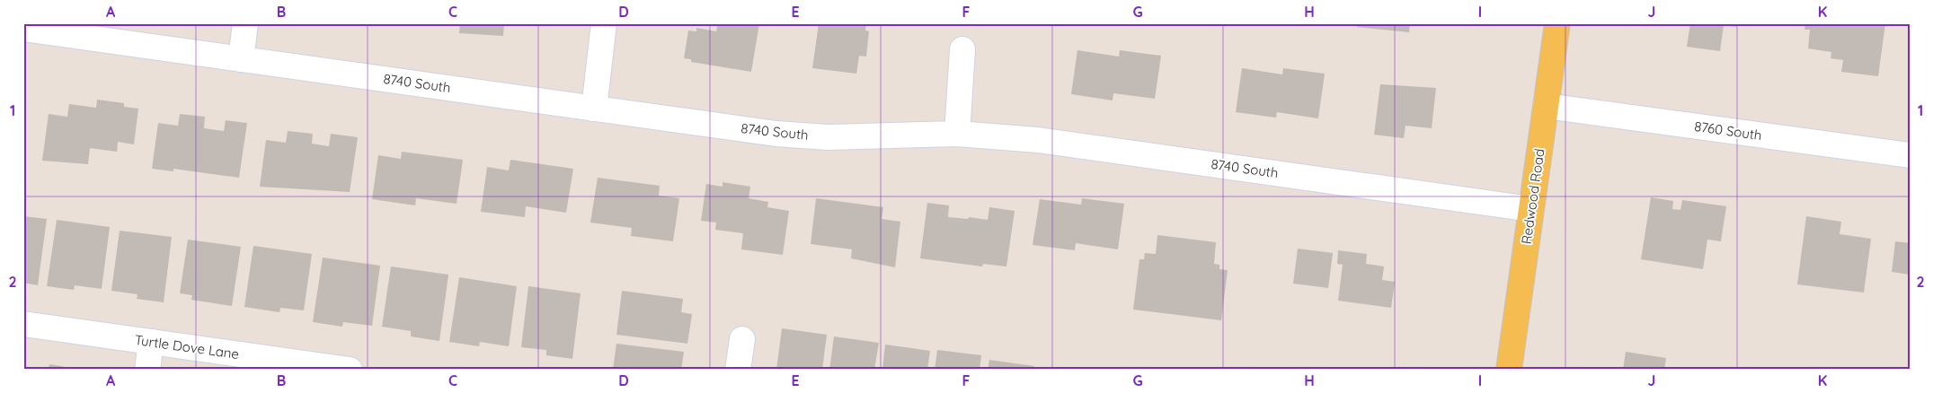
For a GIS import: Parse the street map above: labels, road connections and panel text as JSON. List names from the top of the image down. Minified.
{"streets":{"main road":["Redwood Road"],"street":["8740 South","8760 South","Turtle Dove Lane"]},"crossings":[["8740 South","Redwood Road"],["8760 South","Redwood Road"]],"grid":{"columns":["A","B","C","D","E","F","G","H","I","J","K"],"rows":["1","2"]}}
